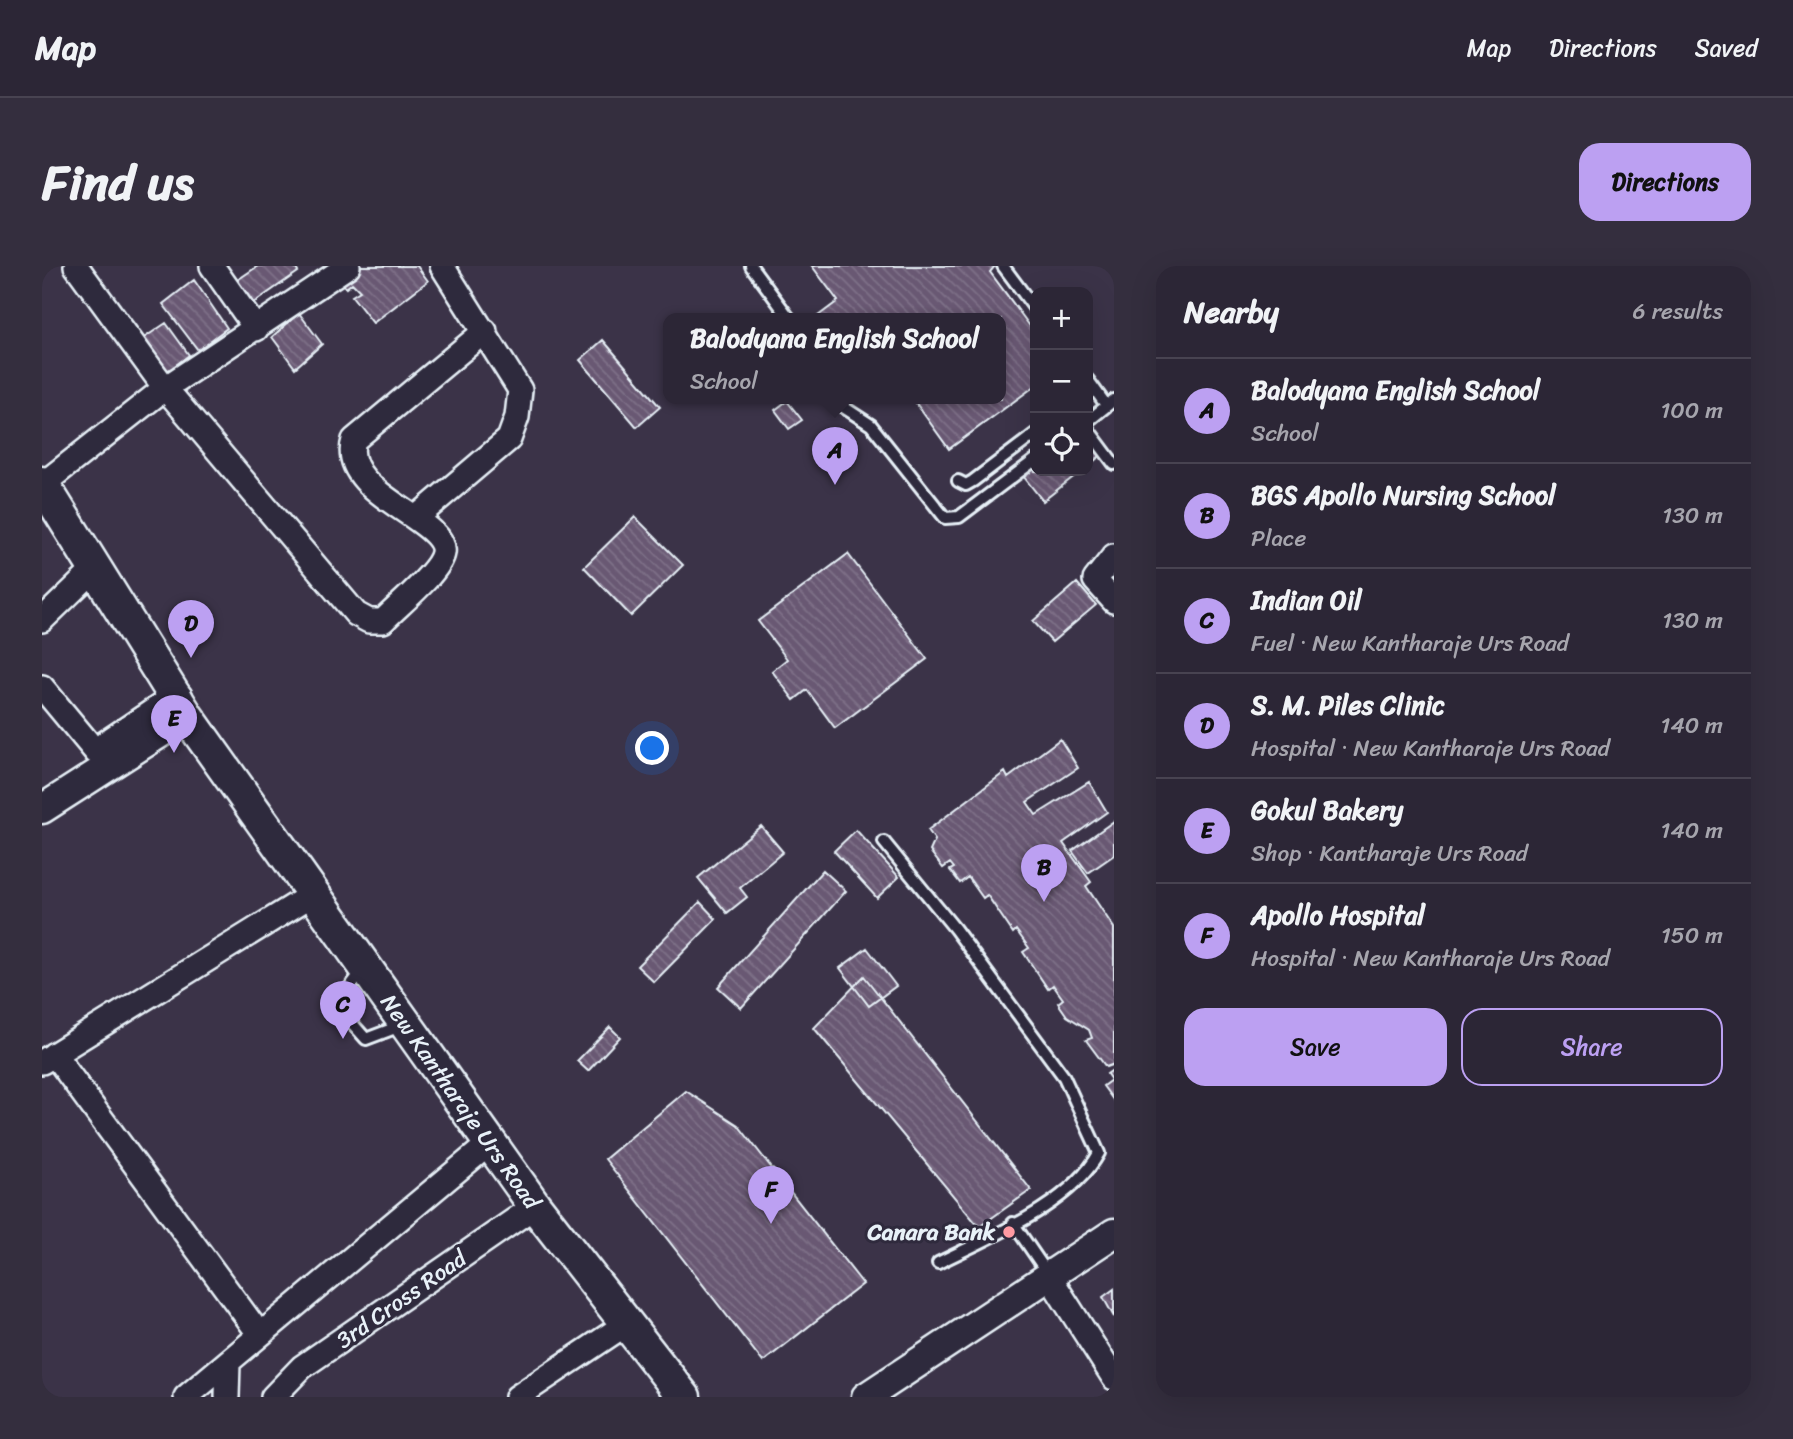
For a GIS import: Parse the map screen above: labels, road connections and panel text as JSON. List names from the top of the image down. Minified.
{"streets":{"main road":["New Kantharaje Urs Road"],"street":["3rd Cross Road"]},"crossings":[["New Kantharaje Urs Road","3rd Cross Road"]],"places":["Canara Bank"],"page":{"header":"Map","nav":["Map","Directions","Saved"],"title":"Find us","buttons":["Directions",["Save","Share"]],"heading":["Nearby","6 results"],"map_buttons":["+","−"],"popup":["Balodyana English School","School"],"list":[{"mark":"A","name":"Balodyana English School","note":"School","value":"100 m"},{"mark":"B","name":"BGS Apollo Nursing School","note":"Place","value":"130 m"},{"mark":"C","name":"Indian Oil","note":"Fuel · New Kantharaje Urs Road","value":"130 m"},{"mark":"D","name":"S. M. Piles Clinic","note":"Hospital · New Kantharaje Urs Road","value":"140 m"},{"mark":"E","name":"Gokul Bakery","note":"Shop · Kantharaje Urs Road","value":"140 m"},{"mark":"F","name":"Apollo Hospital","note":"Hospital · New Kantharaje Urs Road","value":"150 m"}],"pins":["A","D","E","B","C","F"]}}
